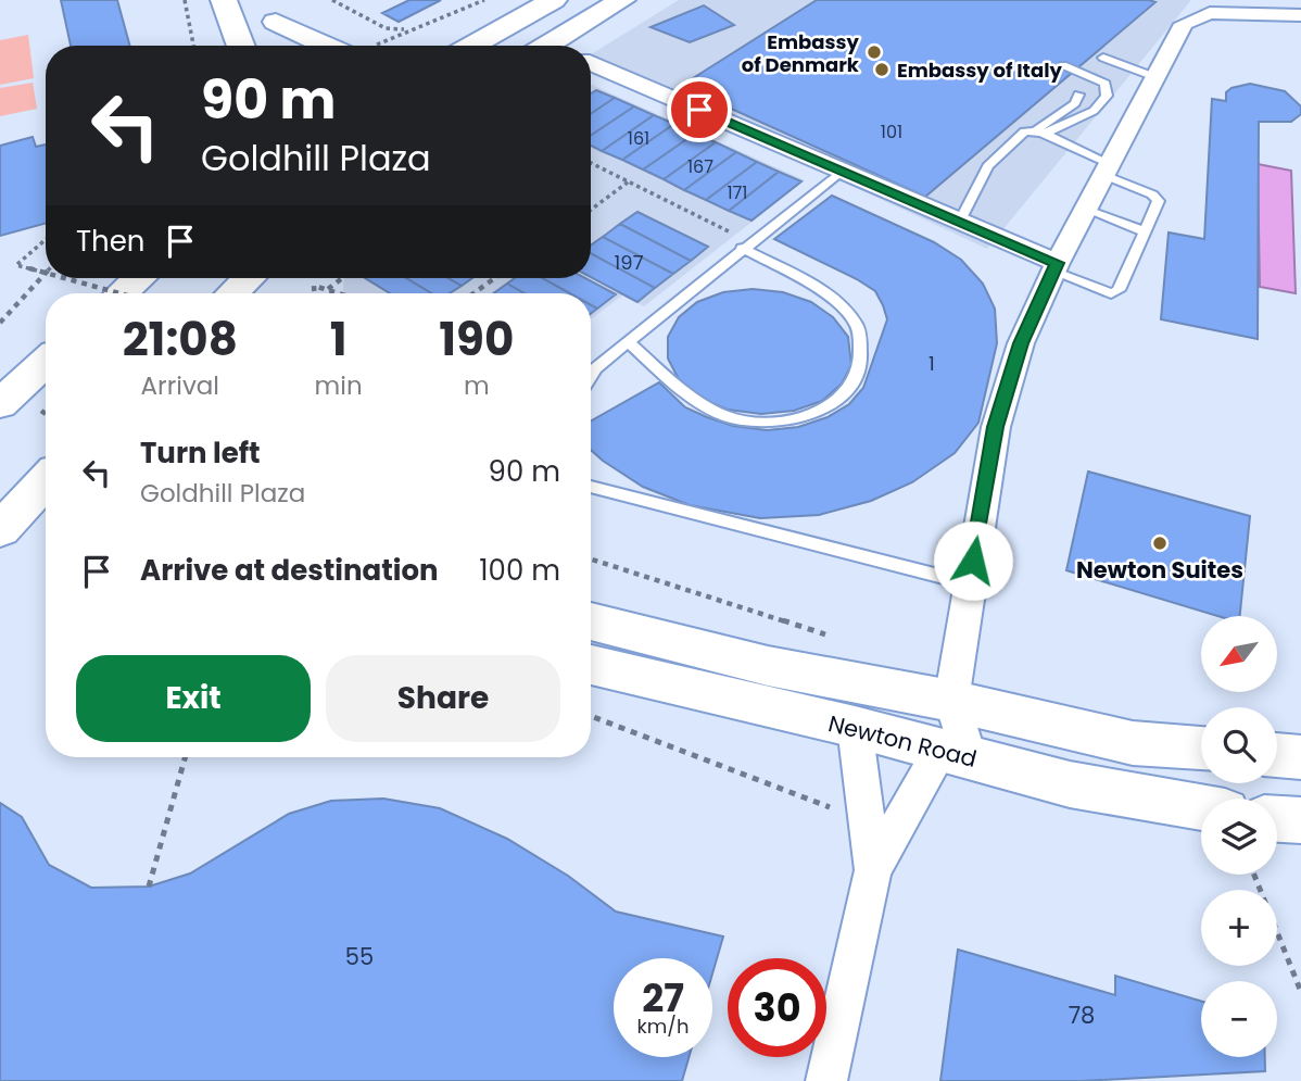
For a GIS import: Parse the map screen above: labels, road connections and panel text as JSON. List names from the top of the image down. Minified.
{"streets":{"main road":["Newton Road"]},"places":["Embassy of Denmark","Embassy of Italy","Newton Suites"],"house_numbers":["101","161","167","171","197","1","55","78"],"north":"bottom left","page":{"turn":["90 m","Goldhill Plaza"],"then":"Then","eta":["21:08","Arrival","1","min","190","m"],"list":[{"name":"Turn left","note":"Goldhill Plaza","value":"90 m"},{"name":"Arrive at destination","value":"100 m"}],"map_buttons":["+","−"],"buttons":["Exit","Share"],"speed":"27 km/h","limit":"30"}}
